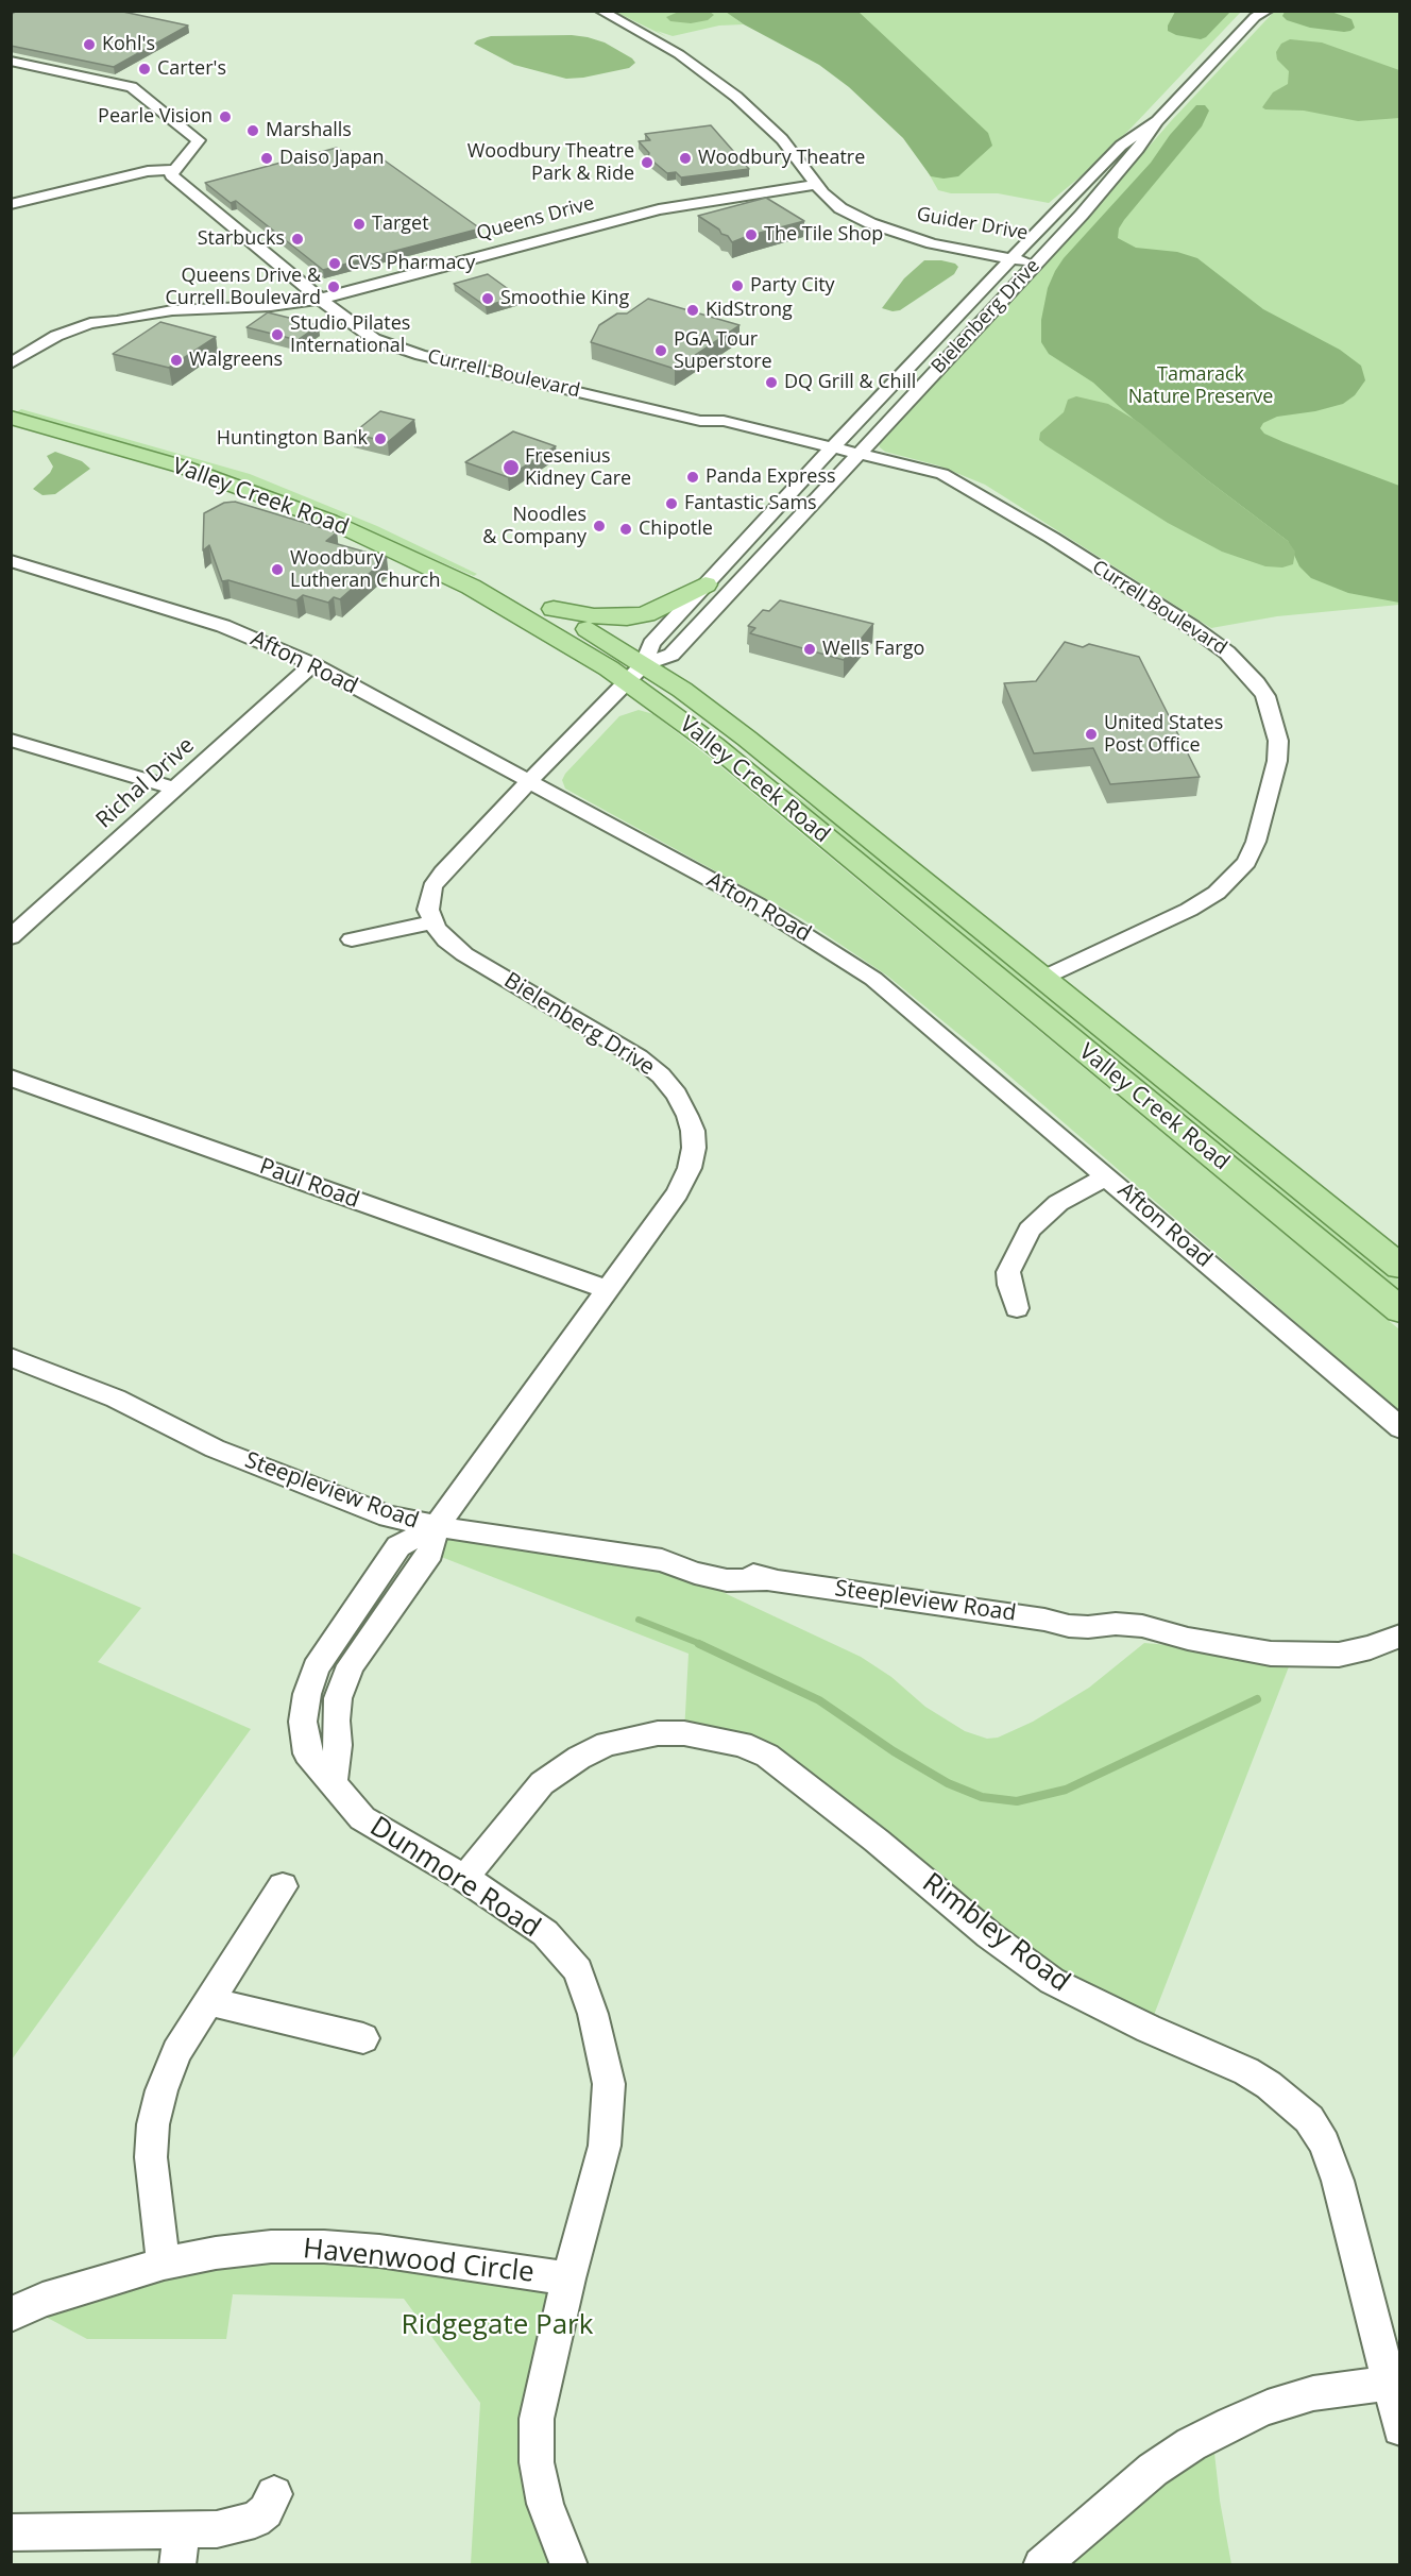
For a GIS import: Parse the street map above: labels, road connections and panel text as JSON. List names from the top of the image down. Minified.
{"streets":{"main road":["Valley Creek Road"],"street":["Queens Drive","Guider Drive","Bielenberg Drive","Currell Boulevard","Afton Road","Richal Drive","Paul Road","Steepleview Road","Dunmore Road","Rimbley Road","Havenwood Circle"]},"crossings":[["Queens Drive","Guider Drive"],["Queens Drive","Currell Boulevard"],["Guider Drive","Bielenberg Drive"],["Bielenberg Drive","Currell Boulevard"],["Bielenberg Drive","Valley Creek Road"],["Bielenberg Drive","Afton Road"],["Bielenberg Drive","Paul Road"],["Bielenberg Drive","Steepleview Road"],["Bielenberg Drive","Dunmore Road"],["Currell Boulevard","Valley Creek Road"],["Afton Road","Richal Drive"],["Steepleview Road","Dunmore Road"],["Dunmore Road","Rimbley Road"],["Dunmore Road","Havenwood Circle"]],"parks":["Tamarack Nature Preserve","Ridgegate Park"],"places":["Kohl's","Carter's","Pearle Vision","Marshalls","Daiso Japan","Woodbury Theatre","Woodbury Theatre Park & Ride","Target","The Tile Shop","Starbucks","CVS Pharmacy","Party City","Queens Drive & Currell Boulevard","Smoothie King","KidStrong","Studio Pilates International","PGA Tour Superstore","Walgreens","DQ Grill & Chill","Huntington Bank","Fresenius Kidney Care","Panda Express","Fantastic Sams","Noodles & Company","Chipotle","Woodbury Lutheran Church","Wells Fargo","United States Post Office"]}
